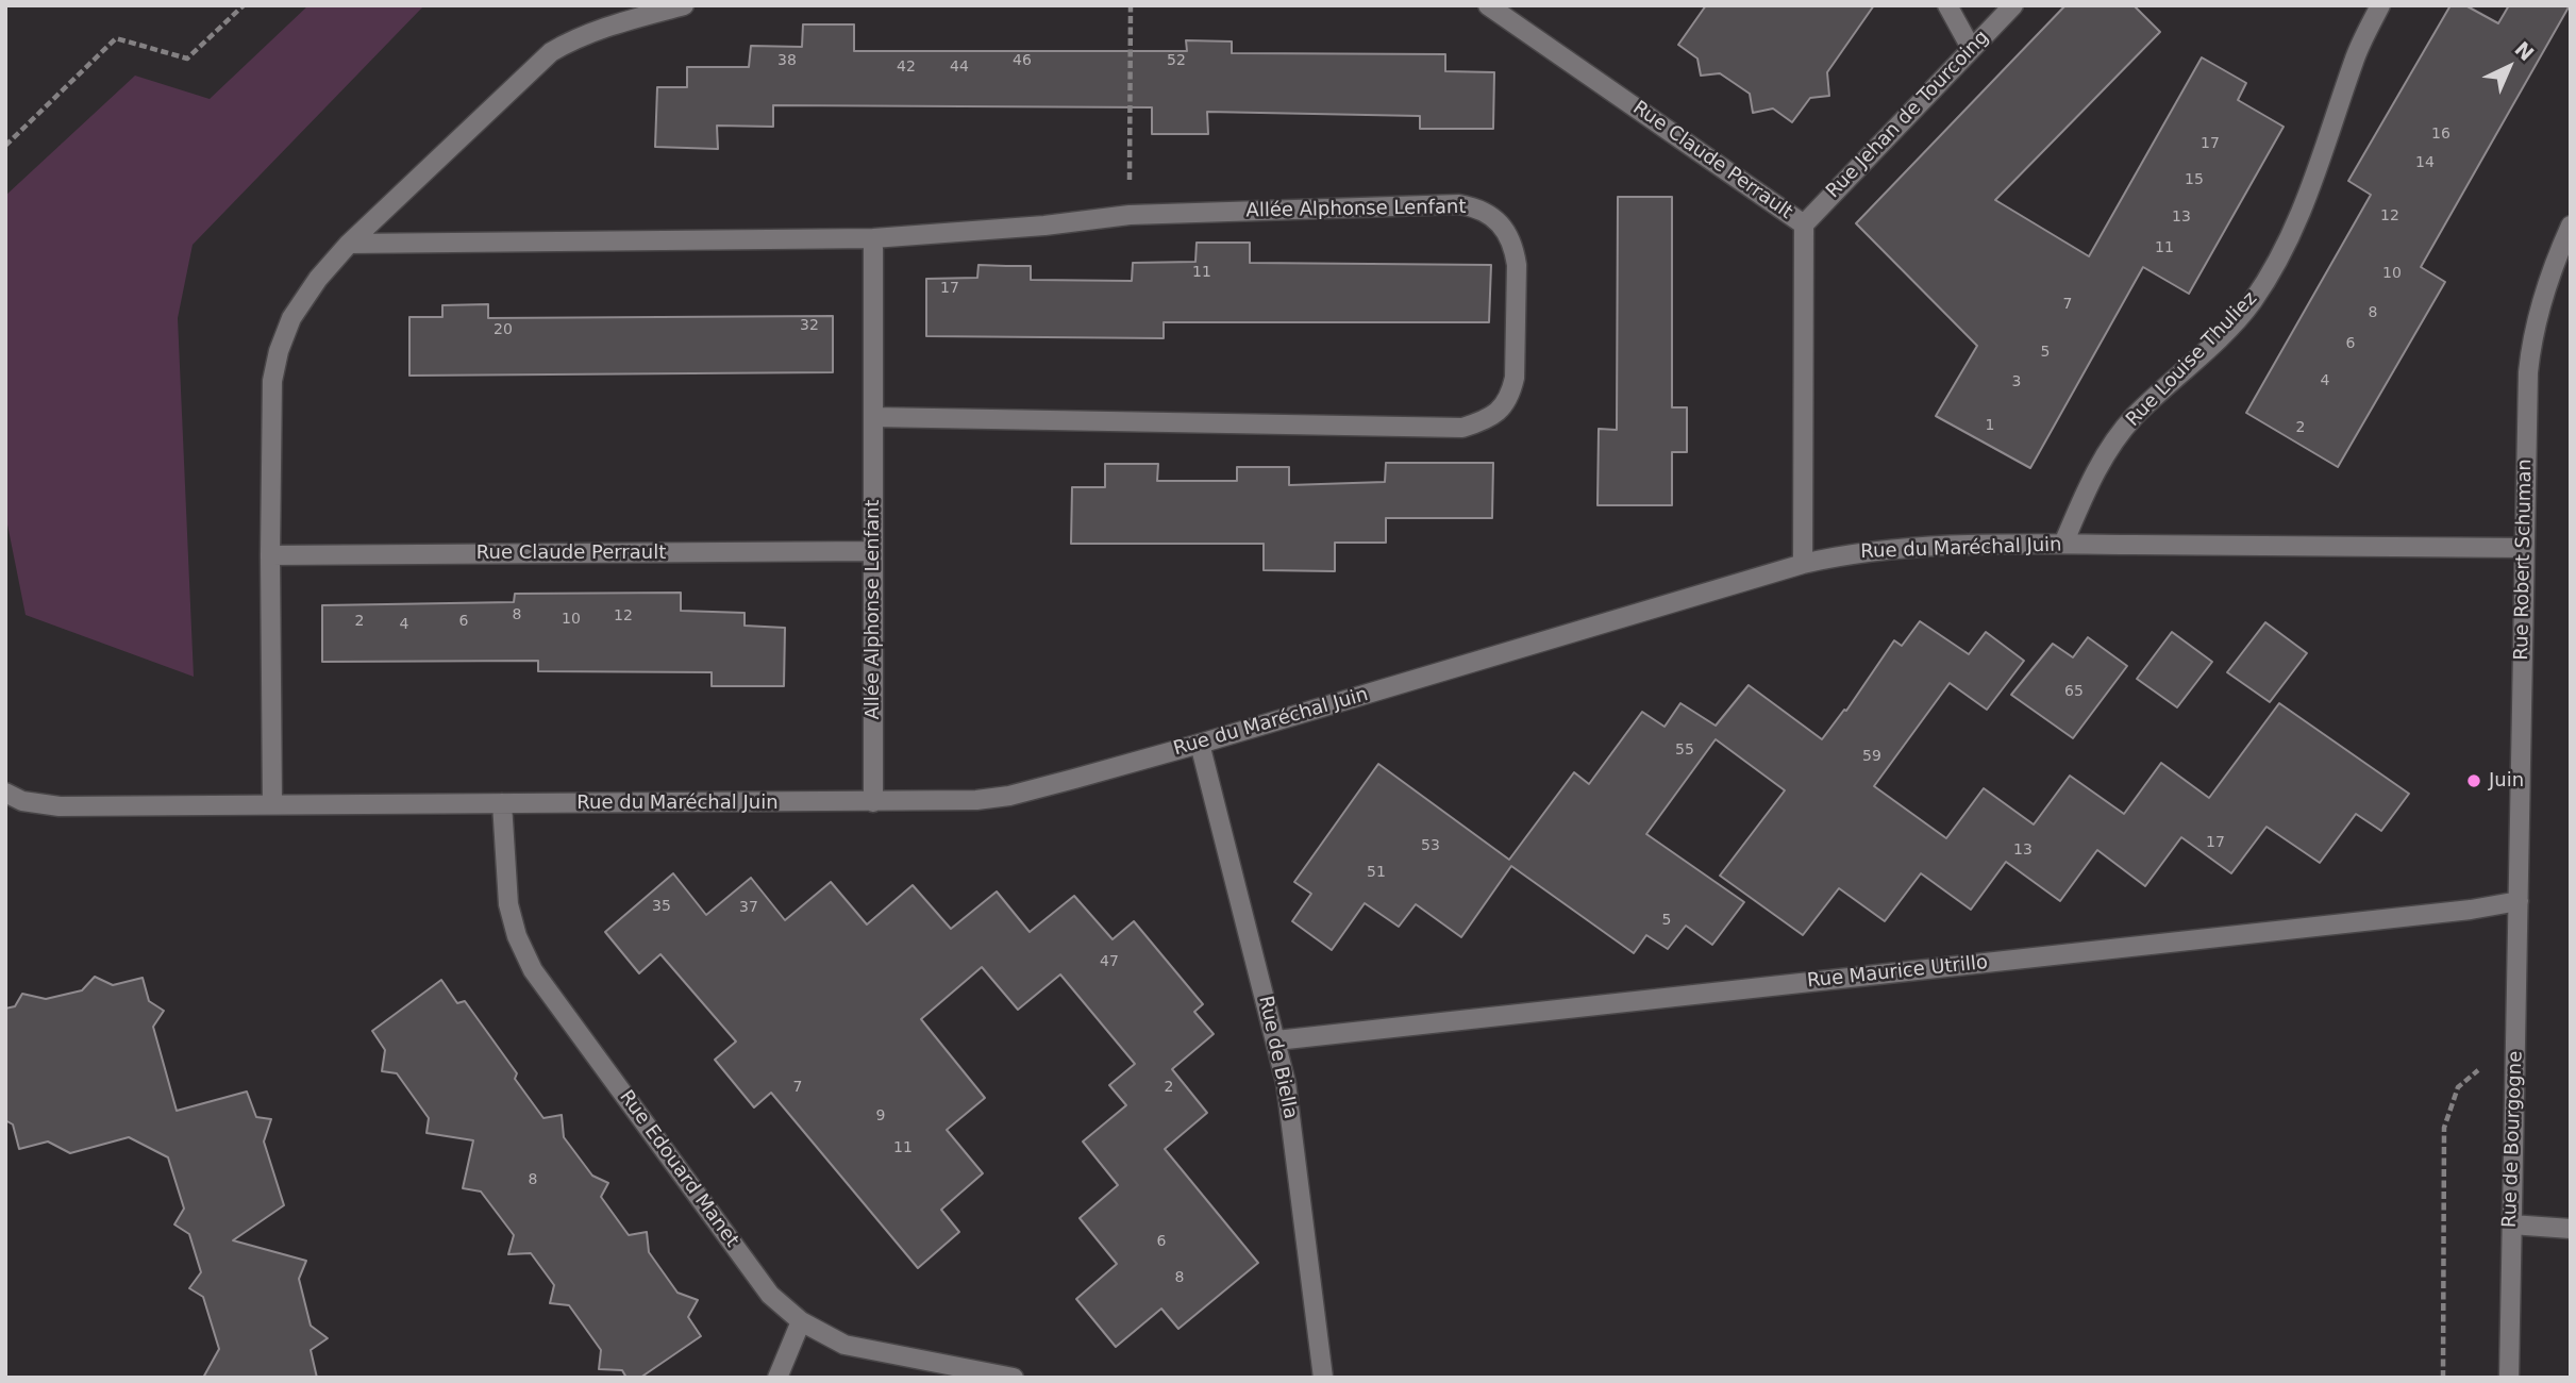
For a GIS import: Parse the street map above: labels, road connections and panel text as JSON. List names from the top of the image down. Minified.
{"streets":{"street":["Rue Jehan de Tourcoing","Rue Claude Perrault","Allée Alphonse Lenfant","Rue Louise Thuliez","Rue du Maréchal Juin","Rue Robert Schuman","Rue Maurice Utrillo","Rue de Biella","Rue de Bourgogne","Rue Edouard Manet"]},"crossings":[["Rue Jehan de Tourcoing","Rue Claude Perrault"],["Rue Claude Perrault","Allée Alphonse Lenfant"],["Rue Claude Perrault","Rue du Maréchal Juin"],["Allée Alphonse Lenfant","Rue du Maréchal Juin"],["Rue Louise Thuliez","Rue du Maréchal Juin"],["Rue du Maréchal Juin","Rue Robert Schuman"],["Rue du Maréchal Juin","Rue de Biella"],["Rue du Maréchal Juin","Rue Edouard Manet"],["Rue Robert Schuman","Rue Maurice Utrillo"],["Rue Robert Schuman","Rue de Bourgogne"],["Rue Maurice Utrillo","Rue de Biella"],["Rue Maurice Utrillo","Rue de Bourgogne"]],"places":["Juin"],"house_numbers":["38","46","52","42","44","16","17","14","15","12","13","11","11","10","17","7","8","32","20","6","5","4","3","1","2","8","12","10","2","6","4","65","55","59","17","53","13","51","35","37","5","47","7","2","9","11","8","6","8"],"north":"top right"}
